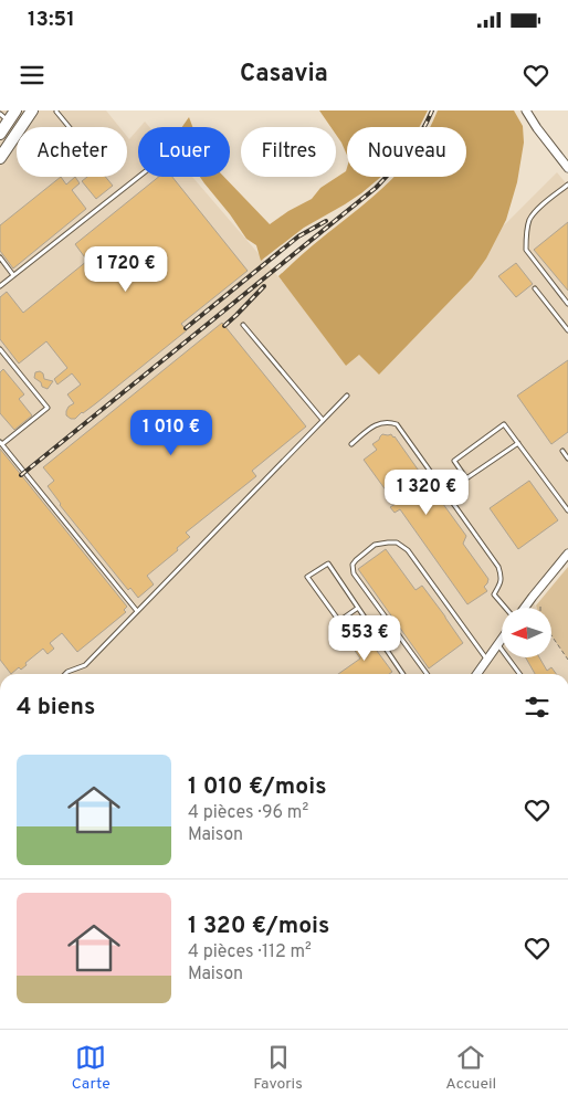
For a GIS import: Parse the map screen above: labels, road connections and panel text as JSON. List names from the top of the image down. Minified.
{"north":"left","page":{"status":"13:51","header":"Casavia","chip":["Acheter","Louer","Filtres","Nouveau"],"price":["1 720 €","1 010 €","1 320 €","553 €"],"heading":"4 biens","list":[{"name":"1 010 €/mois","note":"4 pièces · 96 m² · Maison"},{"name":"1 320 €/mois","note":"4 pièces · 112 m² · Maison"}],"tabs":["Carte","Favoris","Accueil"]}}
